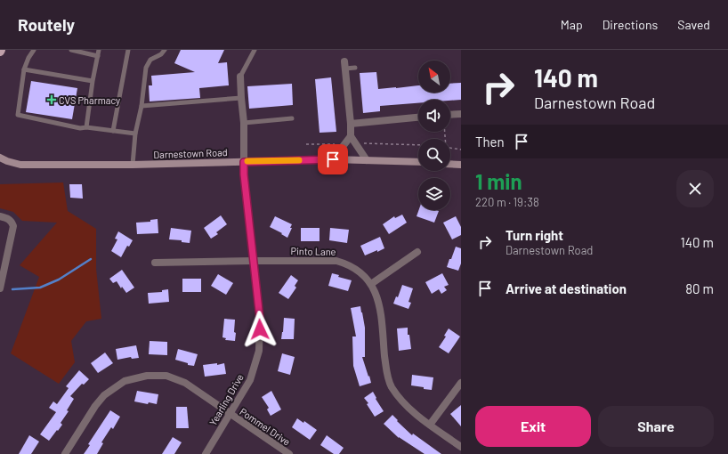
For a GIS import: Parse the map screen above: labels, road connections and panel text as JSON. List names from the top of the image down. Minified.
{"streets":{"main road":["Darnestown Road"],"street":["Pinto Lane","Yearling Drive","Pommel Drive"]},"crossings":[["Darnestown Road","Yearling Drive"],["Pinto Lane","Yearling Drive"],["Yearling Drive","Pommel Drive"]],"places":{"health":["CVS Pharmacy"]},"north":"top left","page":{"header":"Routely","nav":["Map","Directions","Saved"],"turn":["140 m","Darnestown Road"],"then":"Then","heading":["1 min","220 m · 19:38"],"list":[{"name":"Turn right","note":"Darnestown Road","value":"140 m"},{"name":"Arrive at destination","value":"80 m"}],"buttons":["Exit","Share"]}}
